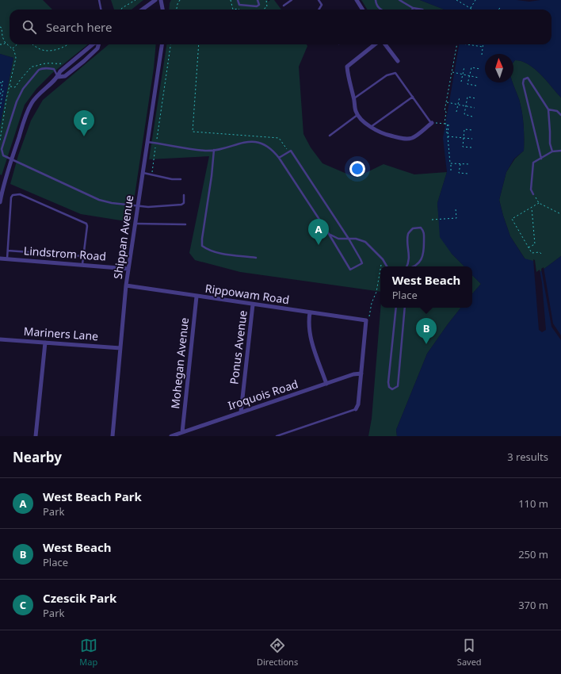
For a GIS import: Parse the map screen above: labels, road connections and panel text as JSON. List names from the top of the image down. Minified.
{"streets":{"street":["Shippan Avenue","Lindstrom Road","Rippowam Road","Mariners Lane","Ponus Avenue","Mohegan Avenue","Iroquois Road"]},"crossings":[["Shippan Avenue","Lindstrom Road"],["Shippan Avenue","Rippowam Road"],["Shippan Avenue","Mariners Lane"],["Rippowam Road","Ponus Avenue"],["Rippowam Road","Mohegan Avenue"],["Ponus Avenue","Iroquois Road"],["Mohegan Avenue","Iroquois Road"]],"north":"top","page":{"search":"Search here","pins":["C","A","B"],"popup":["West Beach","Place"],"heading":["Nearby","3 results"],"list":[{"mark":"A","name":"West Beach Park","note":"Park","value":"110 m"},{"mark":"B","name":"West Beach","note":"Place","value":"250 m"},{"mark":"C","name":"Czescik Park","note":"Park","value":"370 m"}],"nav":["Map","Directions","Saved"]}}
